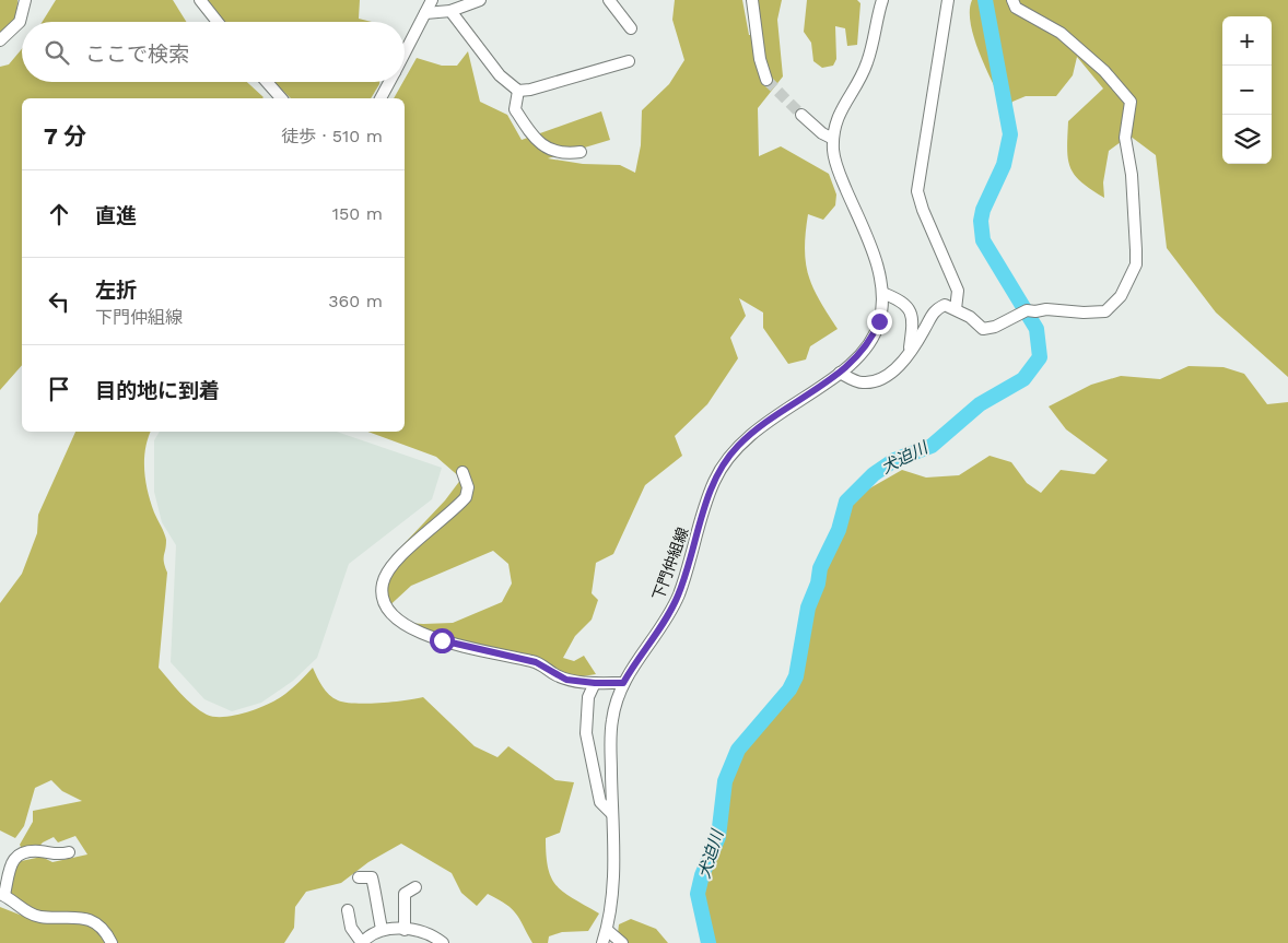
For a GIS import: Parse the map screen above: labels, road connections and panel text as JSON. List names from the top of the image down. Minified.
{"streets":{"street":["下門仲組線"]},"water":["犬迫川"],"page":{"map_buttons":["+","−"],"search":"ここで検索","heading":["7 分","徒歩 · 510 m"],"list":[["直進","150 m"],["左折","下門仲組線","360 m"],"目的地に到着"]}}
